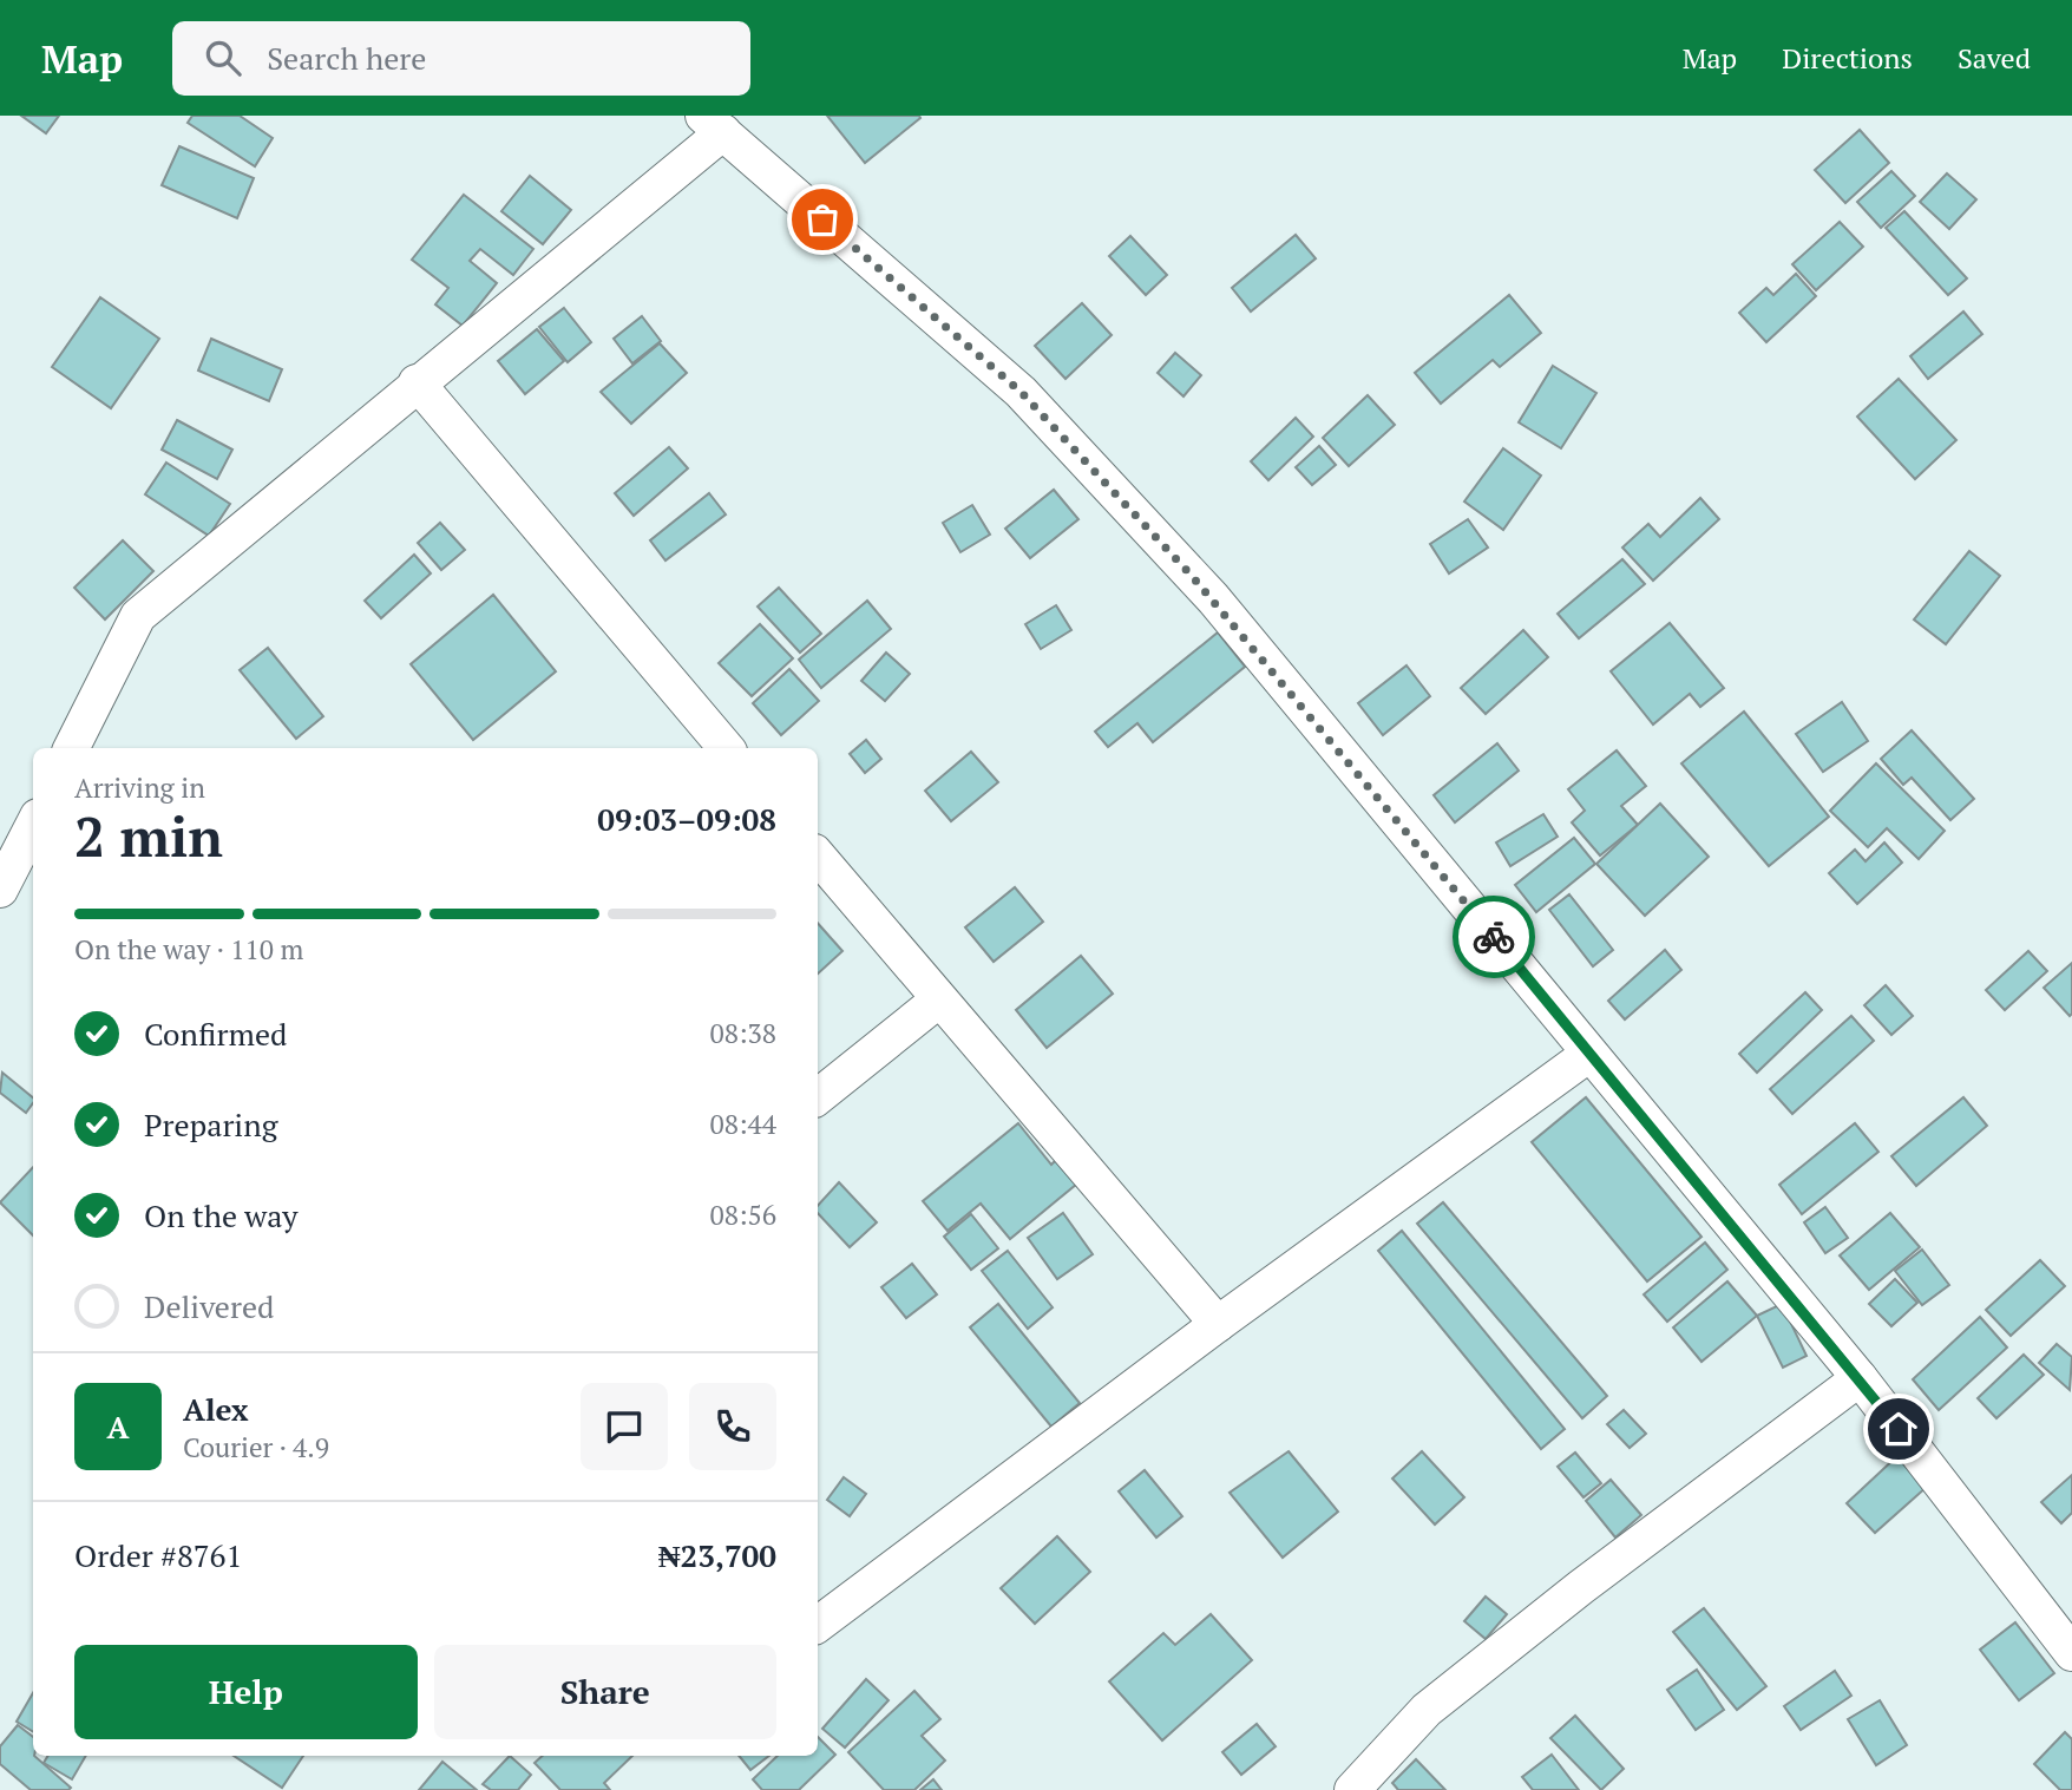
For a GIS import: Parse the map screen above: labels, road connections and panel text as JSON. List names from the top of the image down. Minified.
{"page":{"header":"Map","search":"Search here","nav":["Map","Directions","Saved"],"heading":["2 min","Arriving in","09:03–09:08"],"panel":["Alex","Courier · 4.9","Order #8761","₦23,700"],"bar":"On the way · 110 m","list":[["Confirmed","08:38"],["Preparing","08:44"],["On the way","08:56"],"Delivered"],"round":"A","buttons":["Help","Share"]}}
